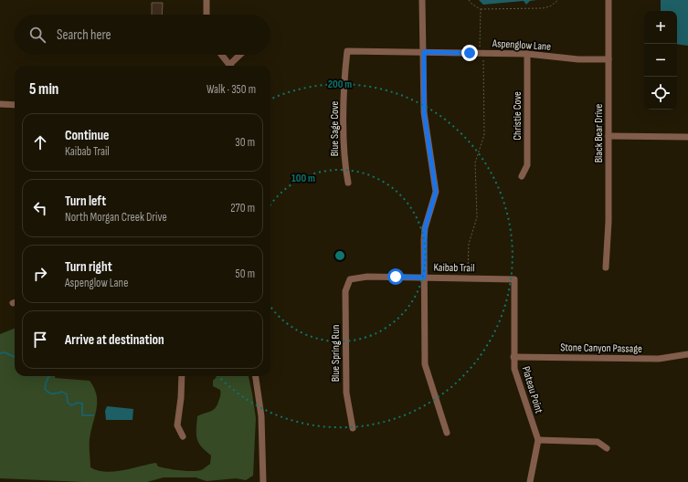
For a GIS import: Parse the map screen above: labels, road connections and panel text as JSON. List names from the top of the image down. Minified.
{"streets":{"street":["Aspenglow Lane","Christie Cove","Blue Sage Cove","Black Bear Drive","Kaibab Trail","Stone Canyon Passage","Blue Spring Run","Plateau Point"]},"crossings":[["Aspenglow Lane","Christie Cove"],["Aspenglow Lane","Blue Sage Cove"],["Aspenglow Lane","Black Bear Drive"],["Kaibab Trail","Blue Spring Run"],["Kaibab Trail","Plateau Point"],["Stone Canyon Passage","Plateau Point"]],"page":{"map_buttons":["+","−"],"search":"Search here","heading":["5 min","Walk · 350 m"],"list":[["Continue","Kaibab Trail","30 m"],["Turn left","North Morgan Creek Drive","270 m"],["Turn right","Aspenglow Lane","50 m"],"Arrive at destination"]},"rings":["200 m","100 m"]}
